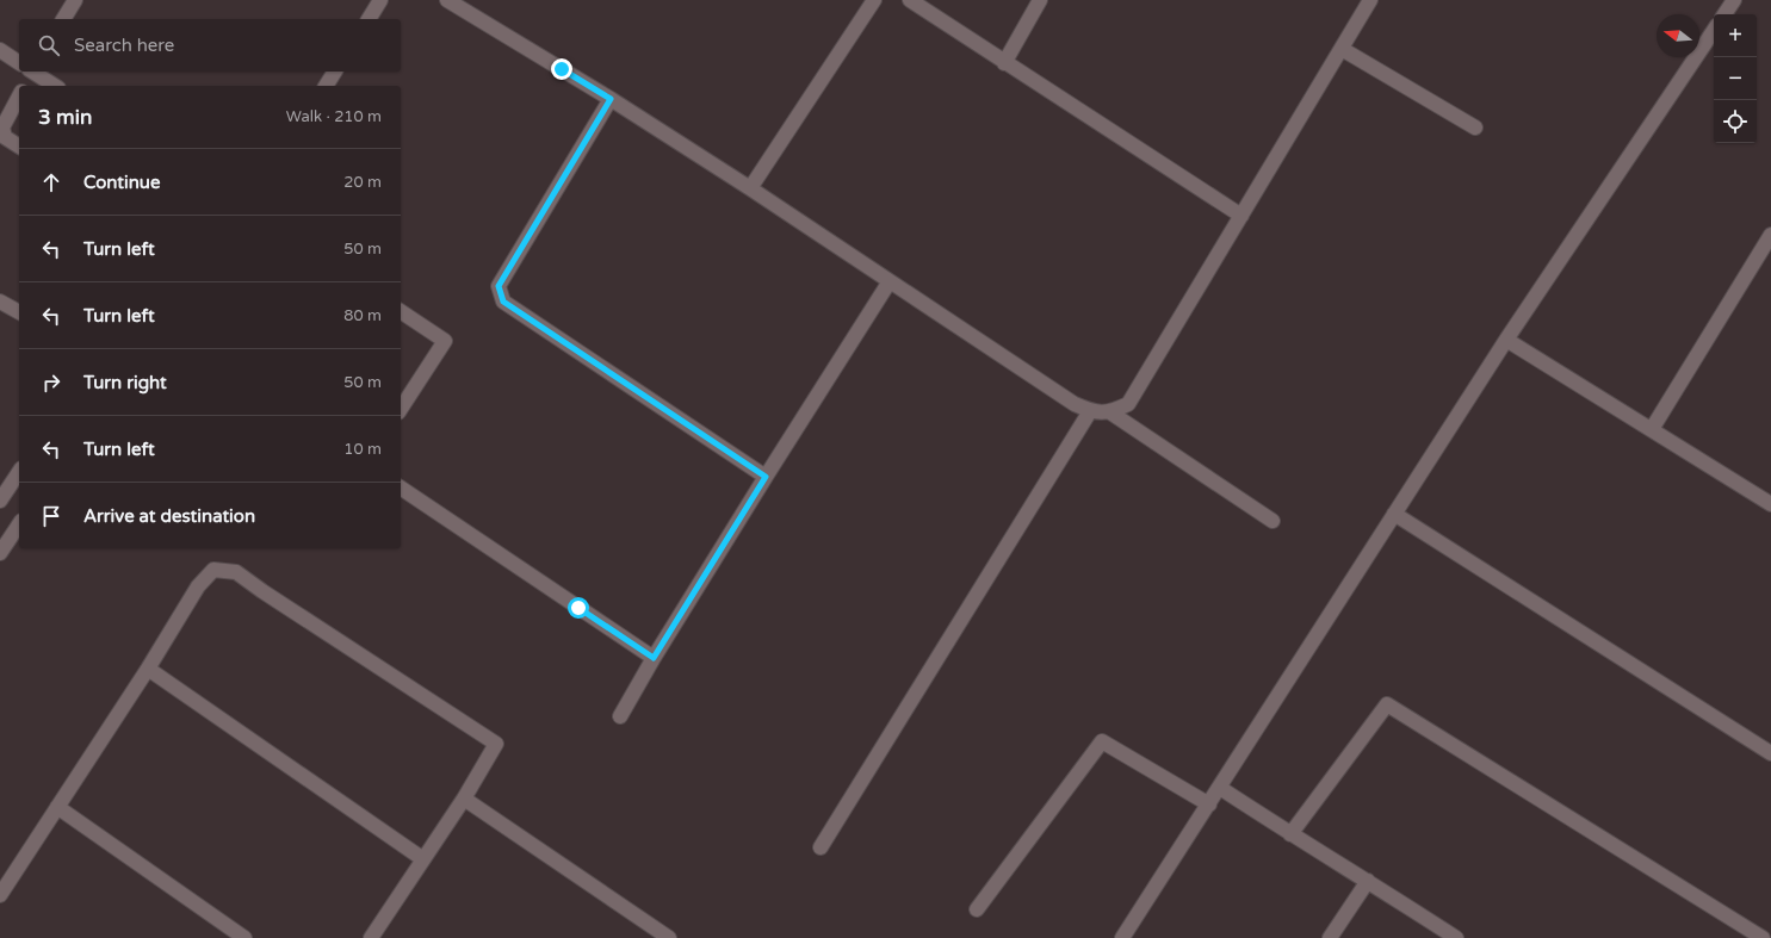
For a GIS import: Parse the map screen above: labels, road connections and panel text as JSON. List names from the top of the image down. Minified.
{"north":"left","page":{"map_buttons":["+","−"],"search":"Search here","heading":["3 min","Walk · 210 m"],"list":[["Continue","20 m"],["Turn left","50 m"],["Turn left","80 m"],["Turn right","50 m"],["Turn left","10 m"],"Arrive at destination"]}}
